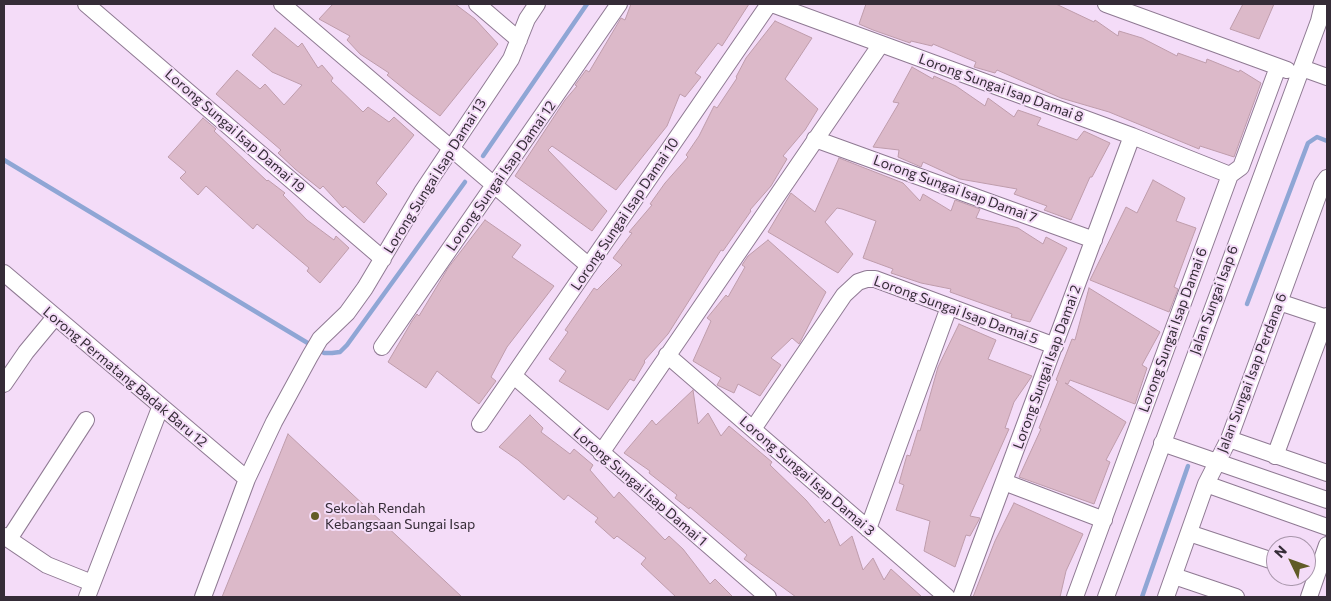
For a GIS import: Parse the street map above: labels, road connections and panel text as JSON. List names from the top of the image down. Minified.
{"streets":{"street":["Lorong Sungai Isap Damai 8","Lorong Sungai Isap Damai 19","Lorong Sungai Isap Damai 13","Lorong Sungai Isap Damai 12","Lorong Sungai Isap Damai 7","Lorong Sungai Isap Damai 10","Jalan Sungai Isap 6","Lorong Sungai Isap Damai 5","Lorong Sungai Isap Damai 6","Lorong Sungai Isap Damai 2","Jalan Sungai Isap Perdana 6","Lorong Permatang Badak Baru 12","Lorong Sungai Isap Damai 3","Lorong Sungai Isap Damai 1"]},"crossings":[["Lorong Sungai Isap Damai 8","Lorong Sungai Isap Damai 10"],["Lorong Sungai Isap Damai 8","Lorong Sungai Isap Damai 6"],["Lorong Sungai Isap Damai 8","Lorong Sungai Isap Damai 2"],["Lorong Sungai Isap Damai 19","Lorong Sungai Isap Damai 13"],["Lorong Sungai Isap Damai 13","Lorong Permatang Badak Baru 12"],["Lorong Sungai Isap Damai 7","Lorong Sungai Isap Damai 2"],["Lorong Sungai Isap Damai 10","Lorong Sungai Isap Damai 1"],["Lorong Sungai Isap Damai 5","Lorong Sungai Isap Damai 2"],["Lorong Sungai Isap Damai 5","Lorong Sungai Isap Damai 3"]],"places":["Sekolah Rendah Kebangsaan Sungai Isap"],"north":"top left"}
